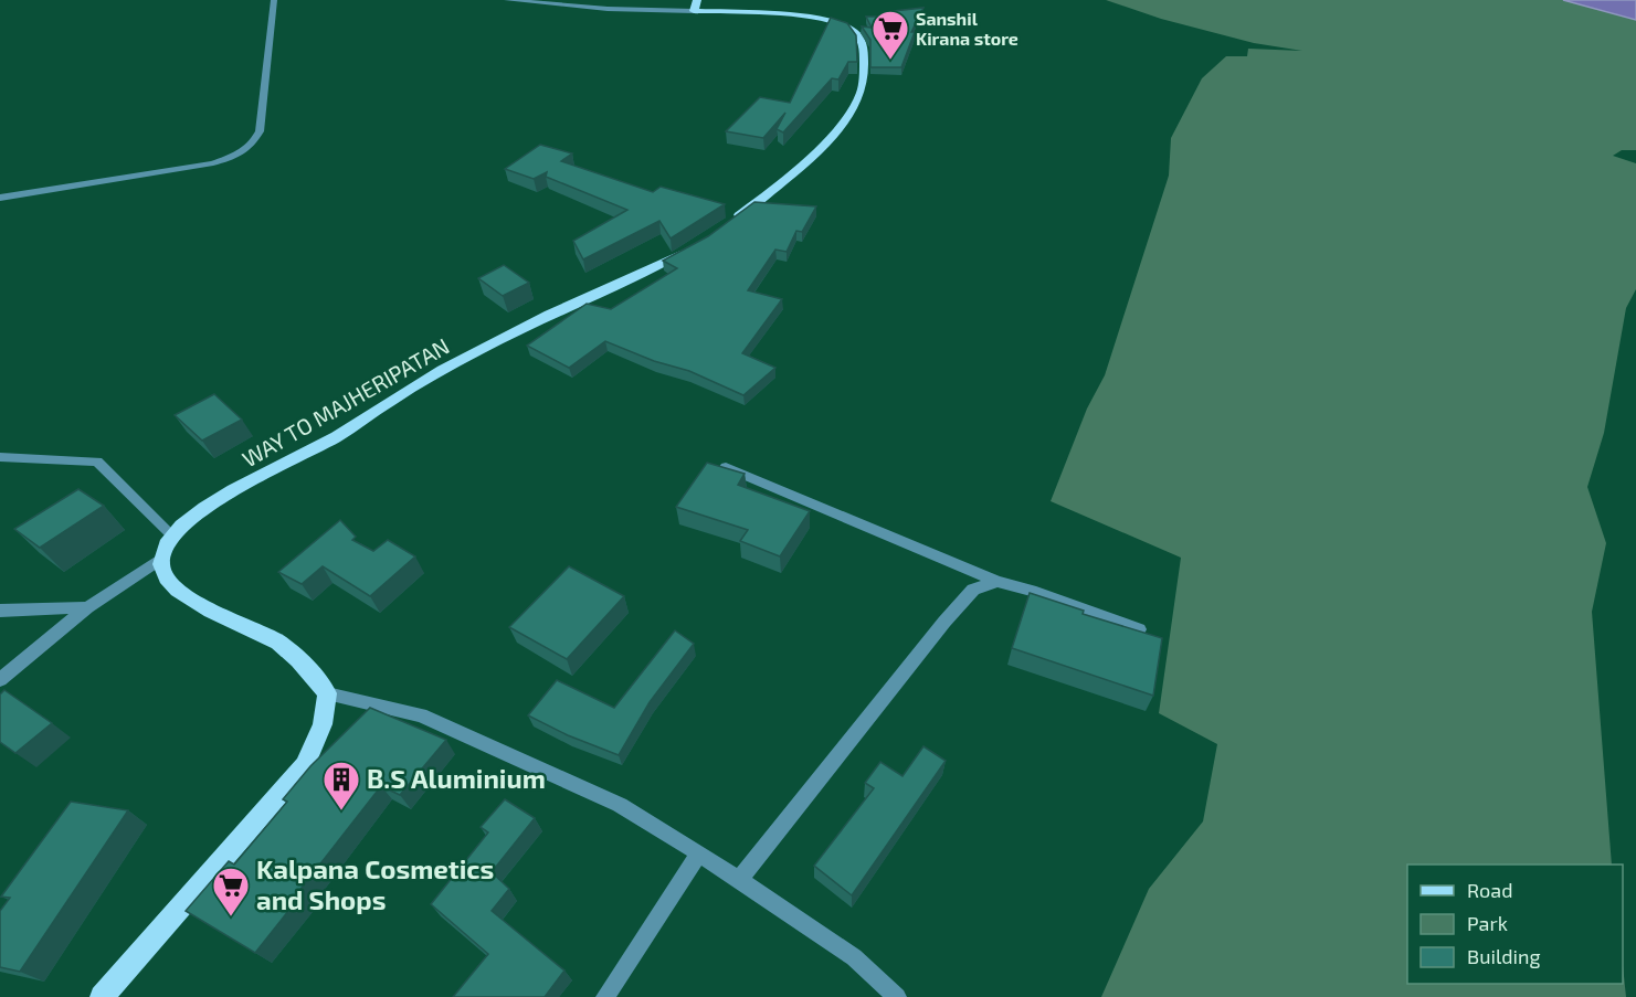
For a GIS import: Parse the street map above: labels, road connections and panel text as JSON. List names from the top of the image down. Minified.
{"streets":{"main road":["WAY TO MAJHERIPATAN"]},"places":{"supermarket":["Sanshil Kirana store","Kalpana Cosmetics and Shops"],"building":["B.S Aluminium"]},"legend":["Road","Park","Building"]}
